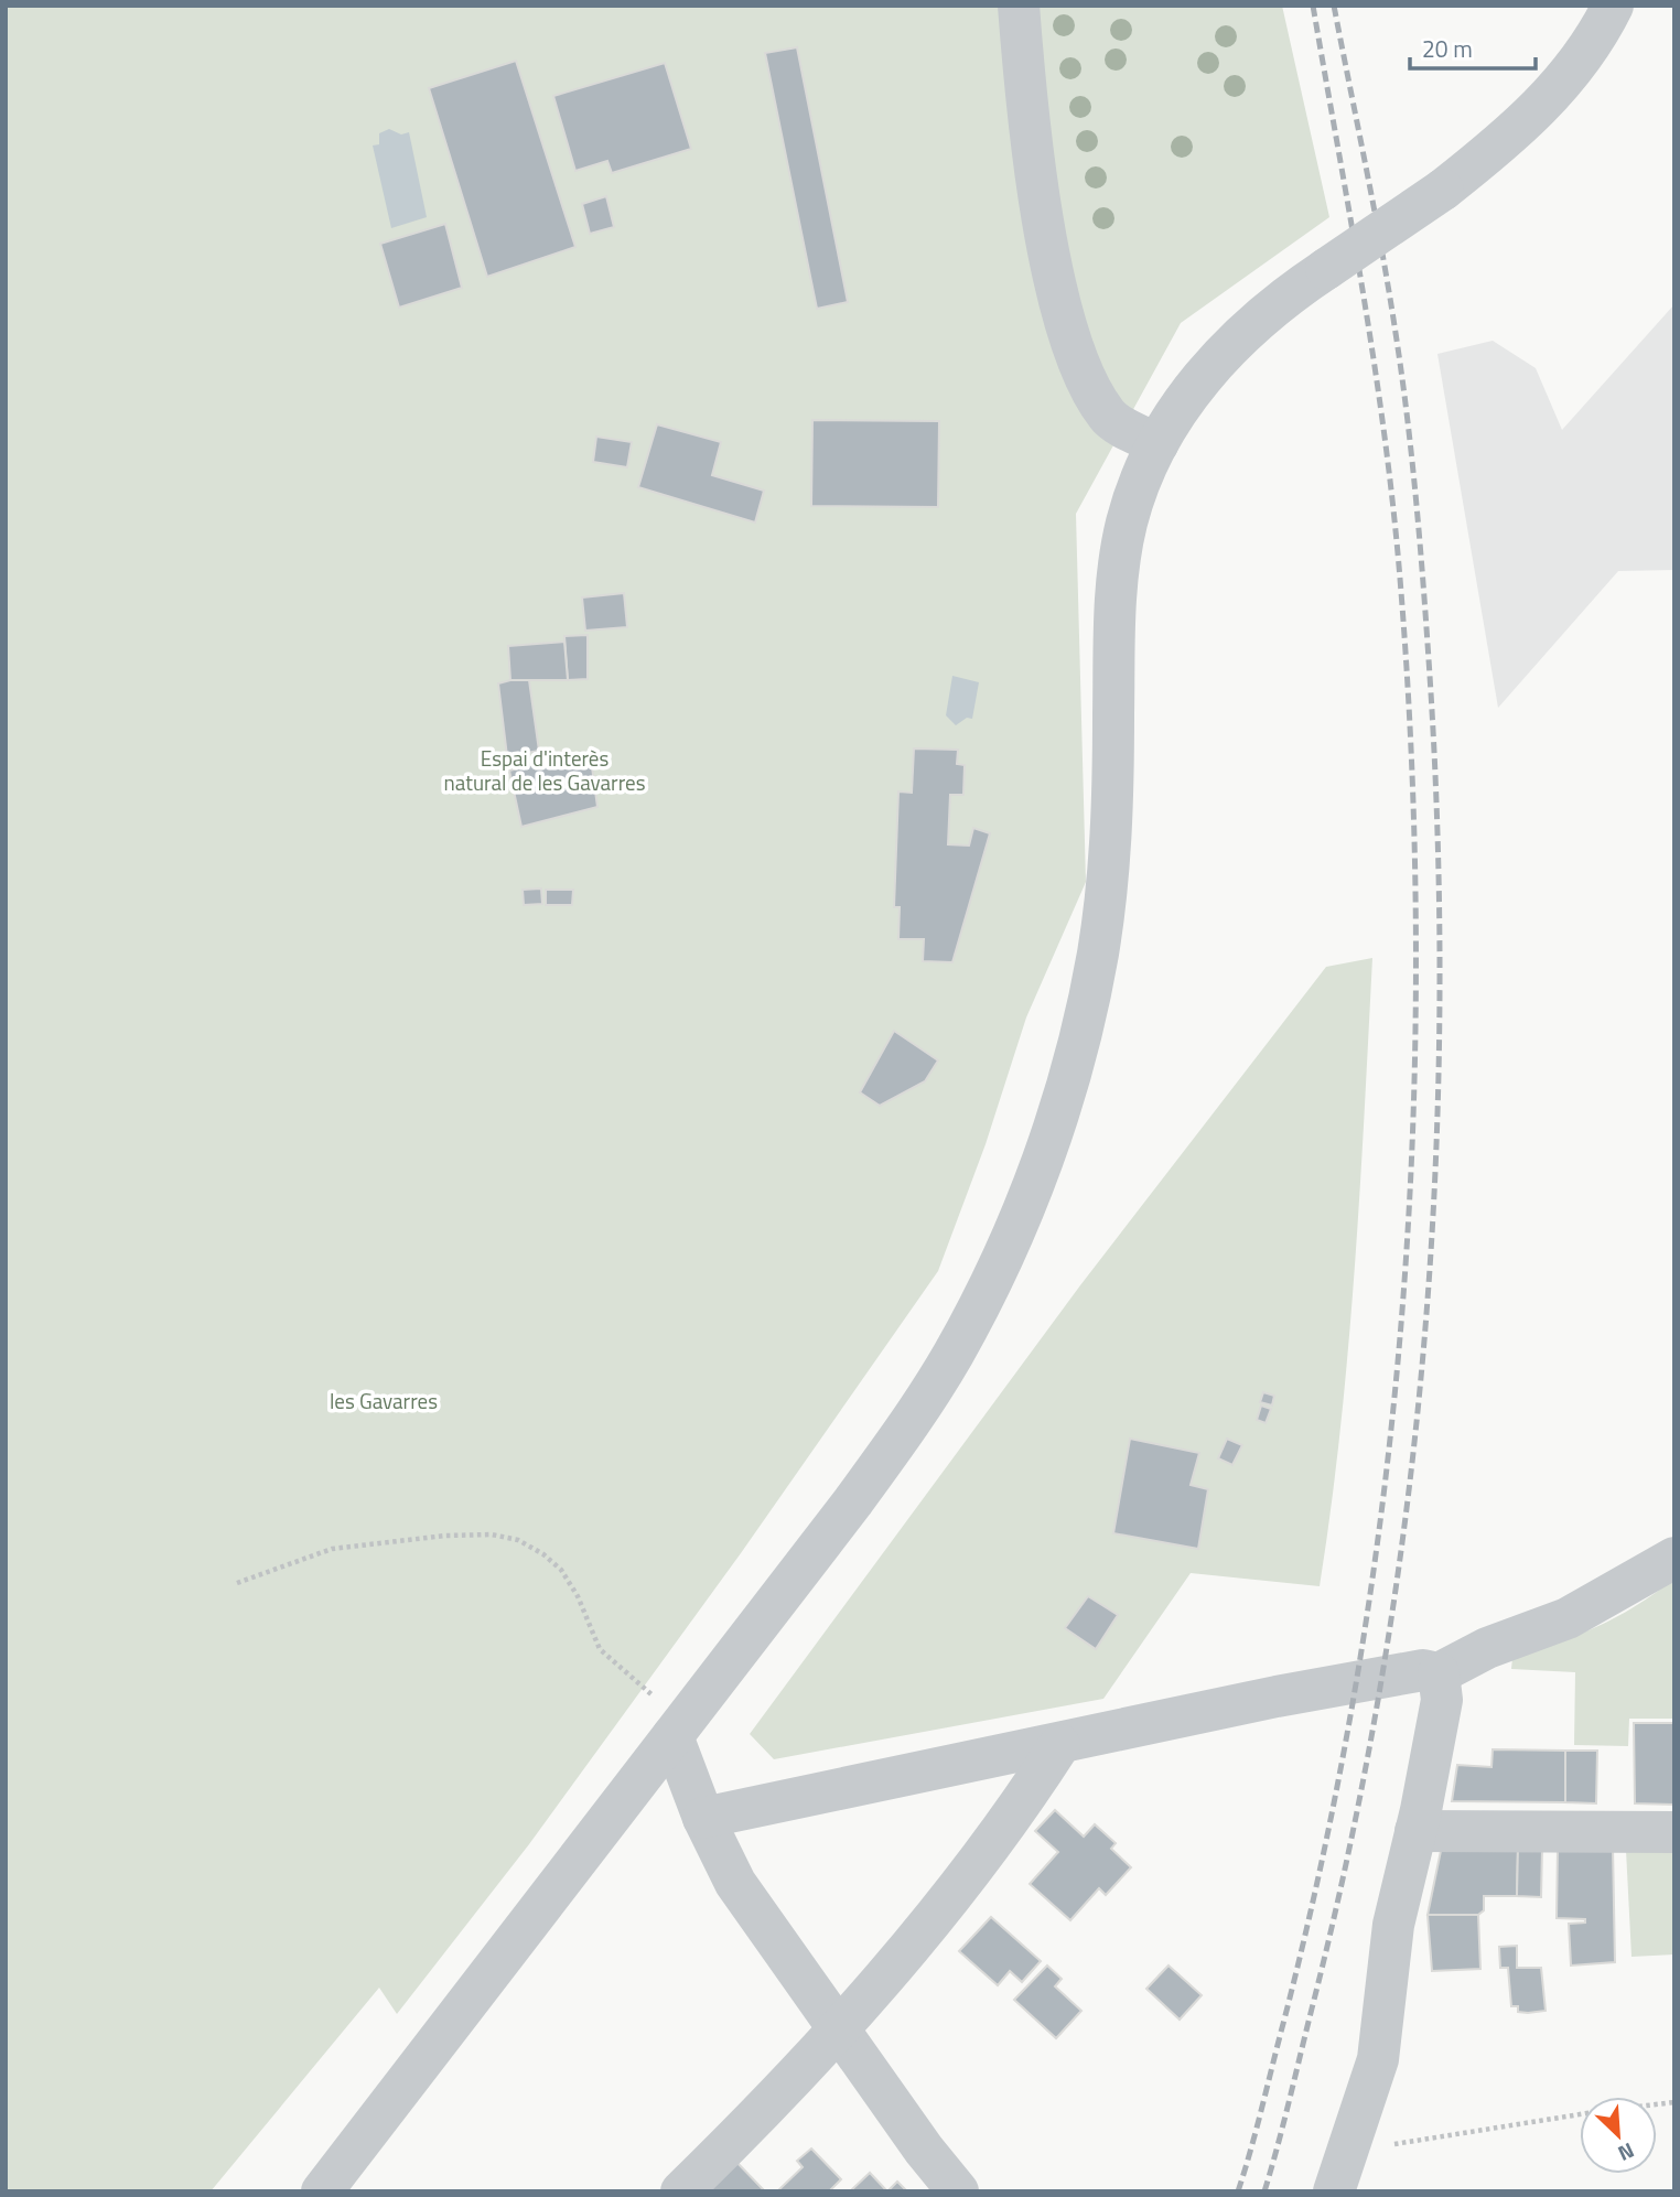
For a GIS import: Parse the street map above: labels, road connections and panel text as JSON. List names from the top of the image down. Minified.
{"parks":["Espai d'interès natural de les Gavarres","les Gavarres"],"scale_bar":"20 m","north":"bottom right"}
